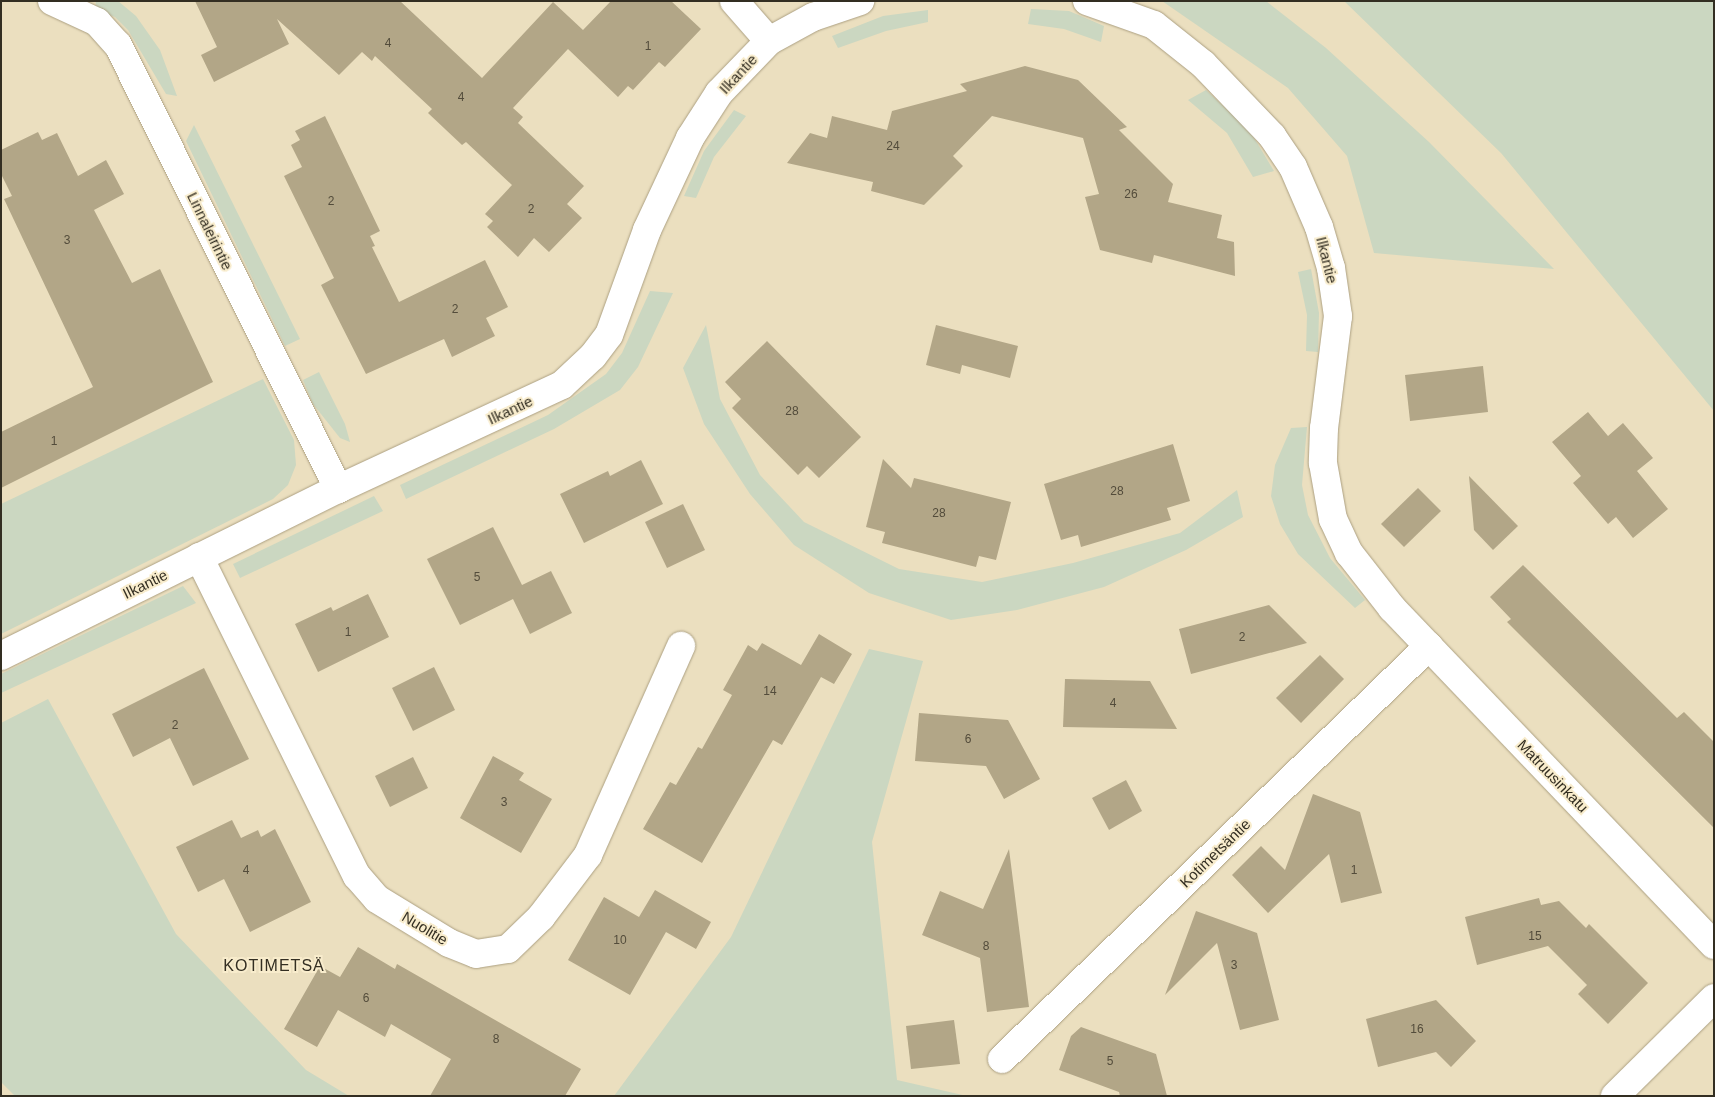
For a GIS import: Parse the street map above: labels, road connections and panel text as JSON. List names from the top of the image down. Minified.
{"streets":{"street":["Ilkantie","Linnaleirintie","Matruusinkatu","Kotimetsäntie","Nuolitie"]},"crossings":[["Ilkantie","Linnaleirintie"],["Ilkantie","Matruusinkatu"],["Ilkantie","Nuolitie"],["Matruusinkatu","Kotimetsäntie"]],"districts":["KOTIMETSÄ"],"house_numbers":["4","1","4","24","26","2","2","3","2","28","1","28","28","5","1","2","14","4","2","6","3","4","1","15","10","8","3","6","16","8","5"]}
